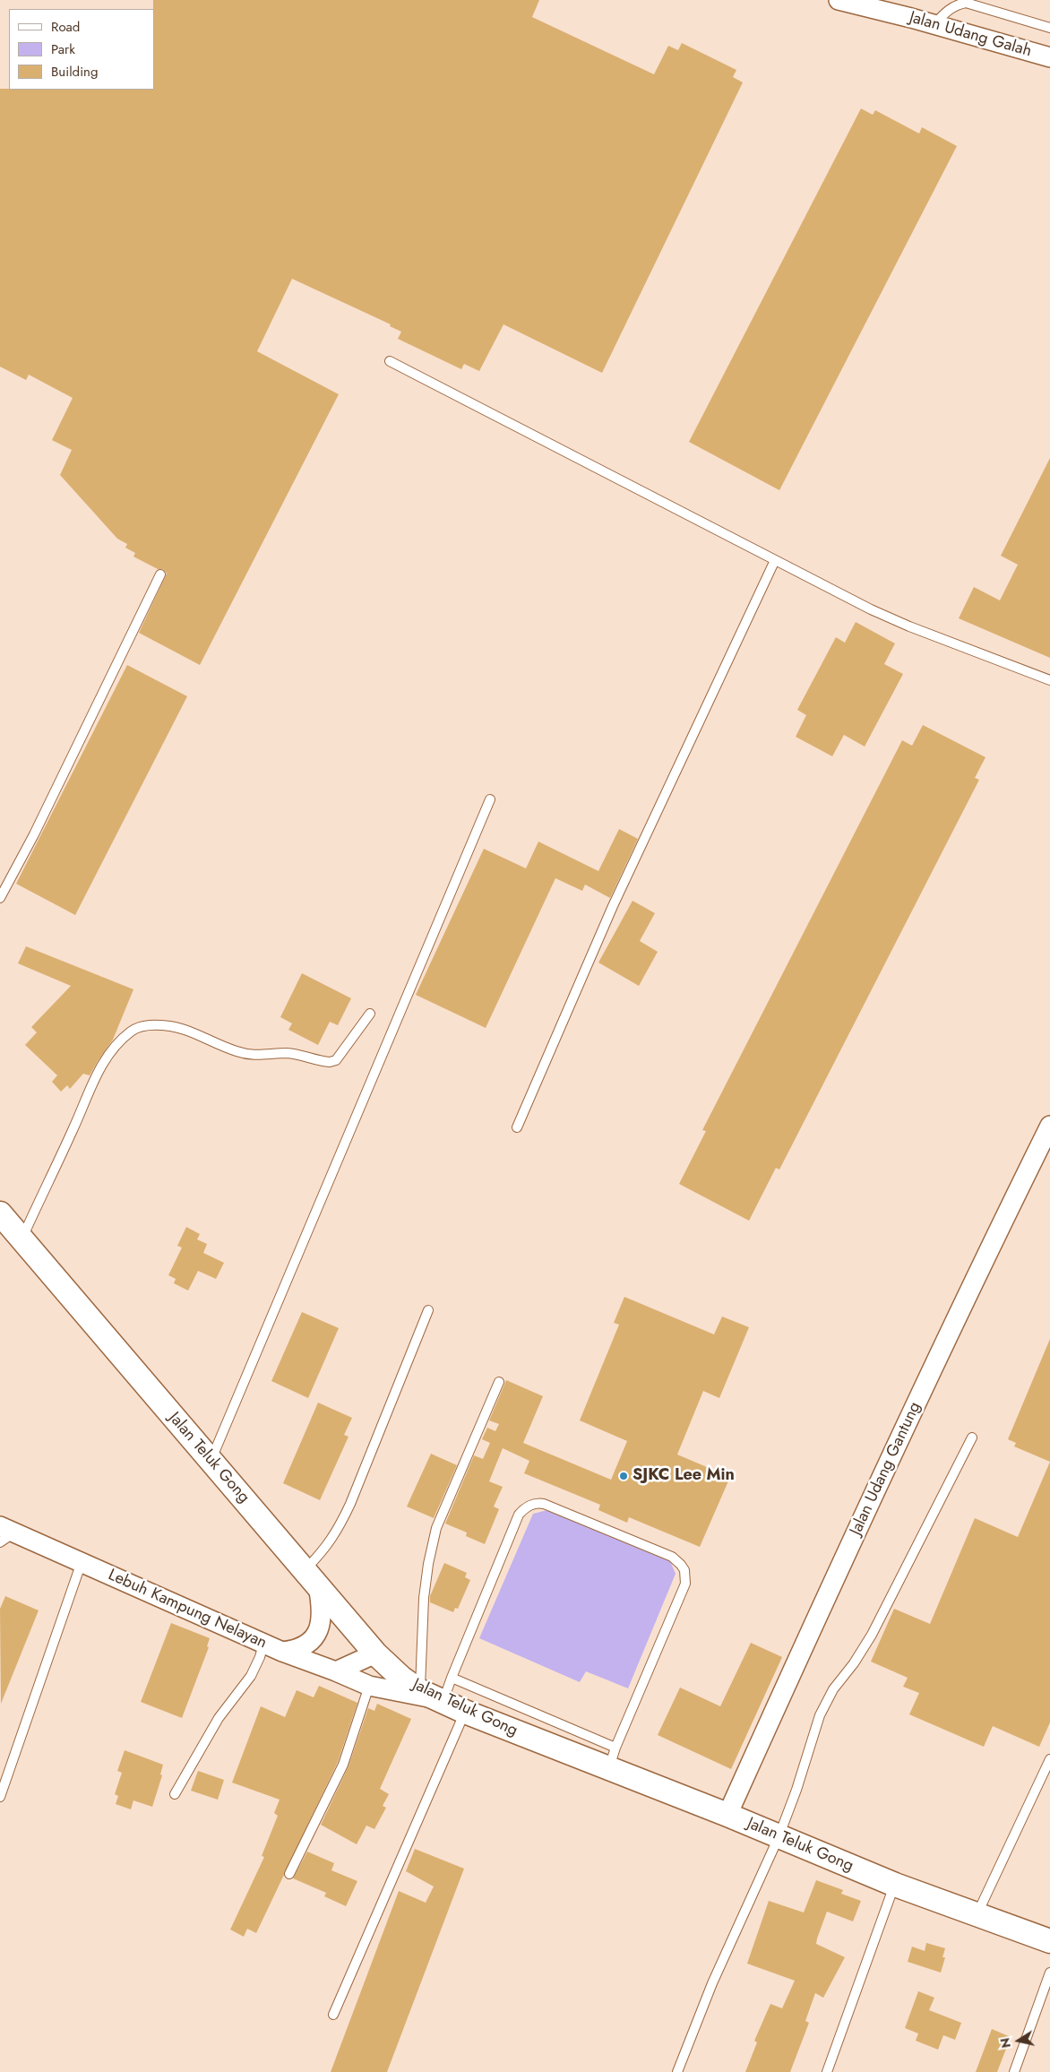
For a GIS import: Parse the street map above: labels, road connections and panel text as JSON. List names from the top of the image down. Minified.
{"streets":{"street":["Jalan Udang Galah","Jalan Teluk Gong","Jalan Udang Gantung","Lebuh Kampung Nelayan"]},"crossings":[["Jalan Teluk Gong","Jalan Udang Gantung"],["Jalan Teluk Gong","Lebuh Kampung Nelayan"]],"places":["SJKC Lee Min"],"legend":["Road","Park","Building"],"north":"left"}
